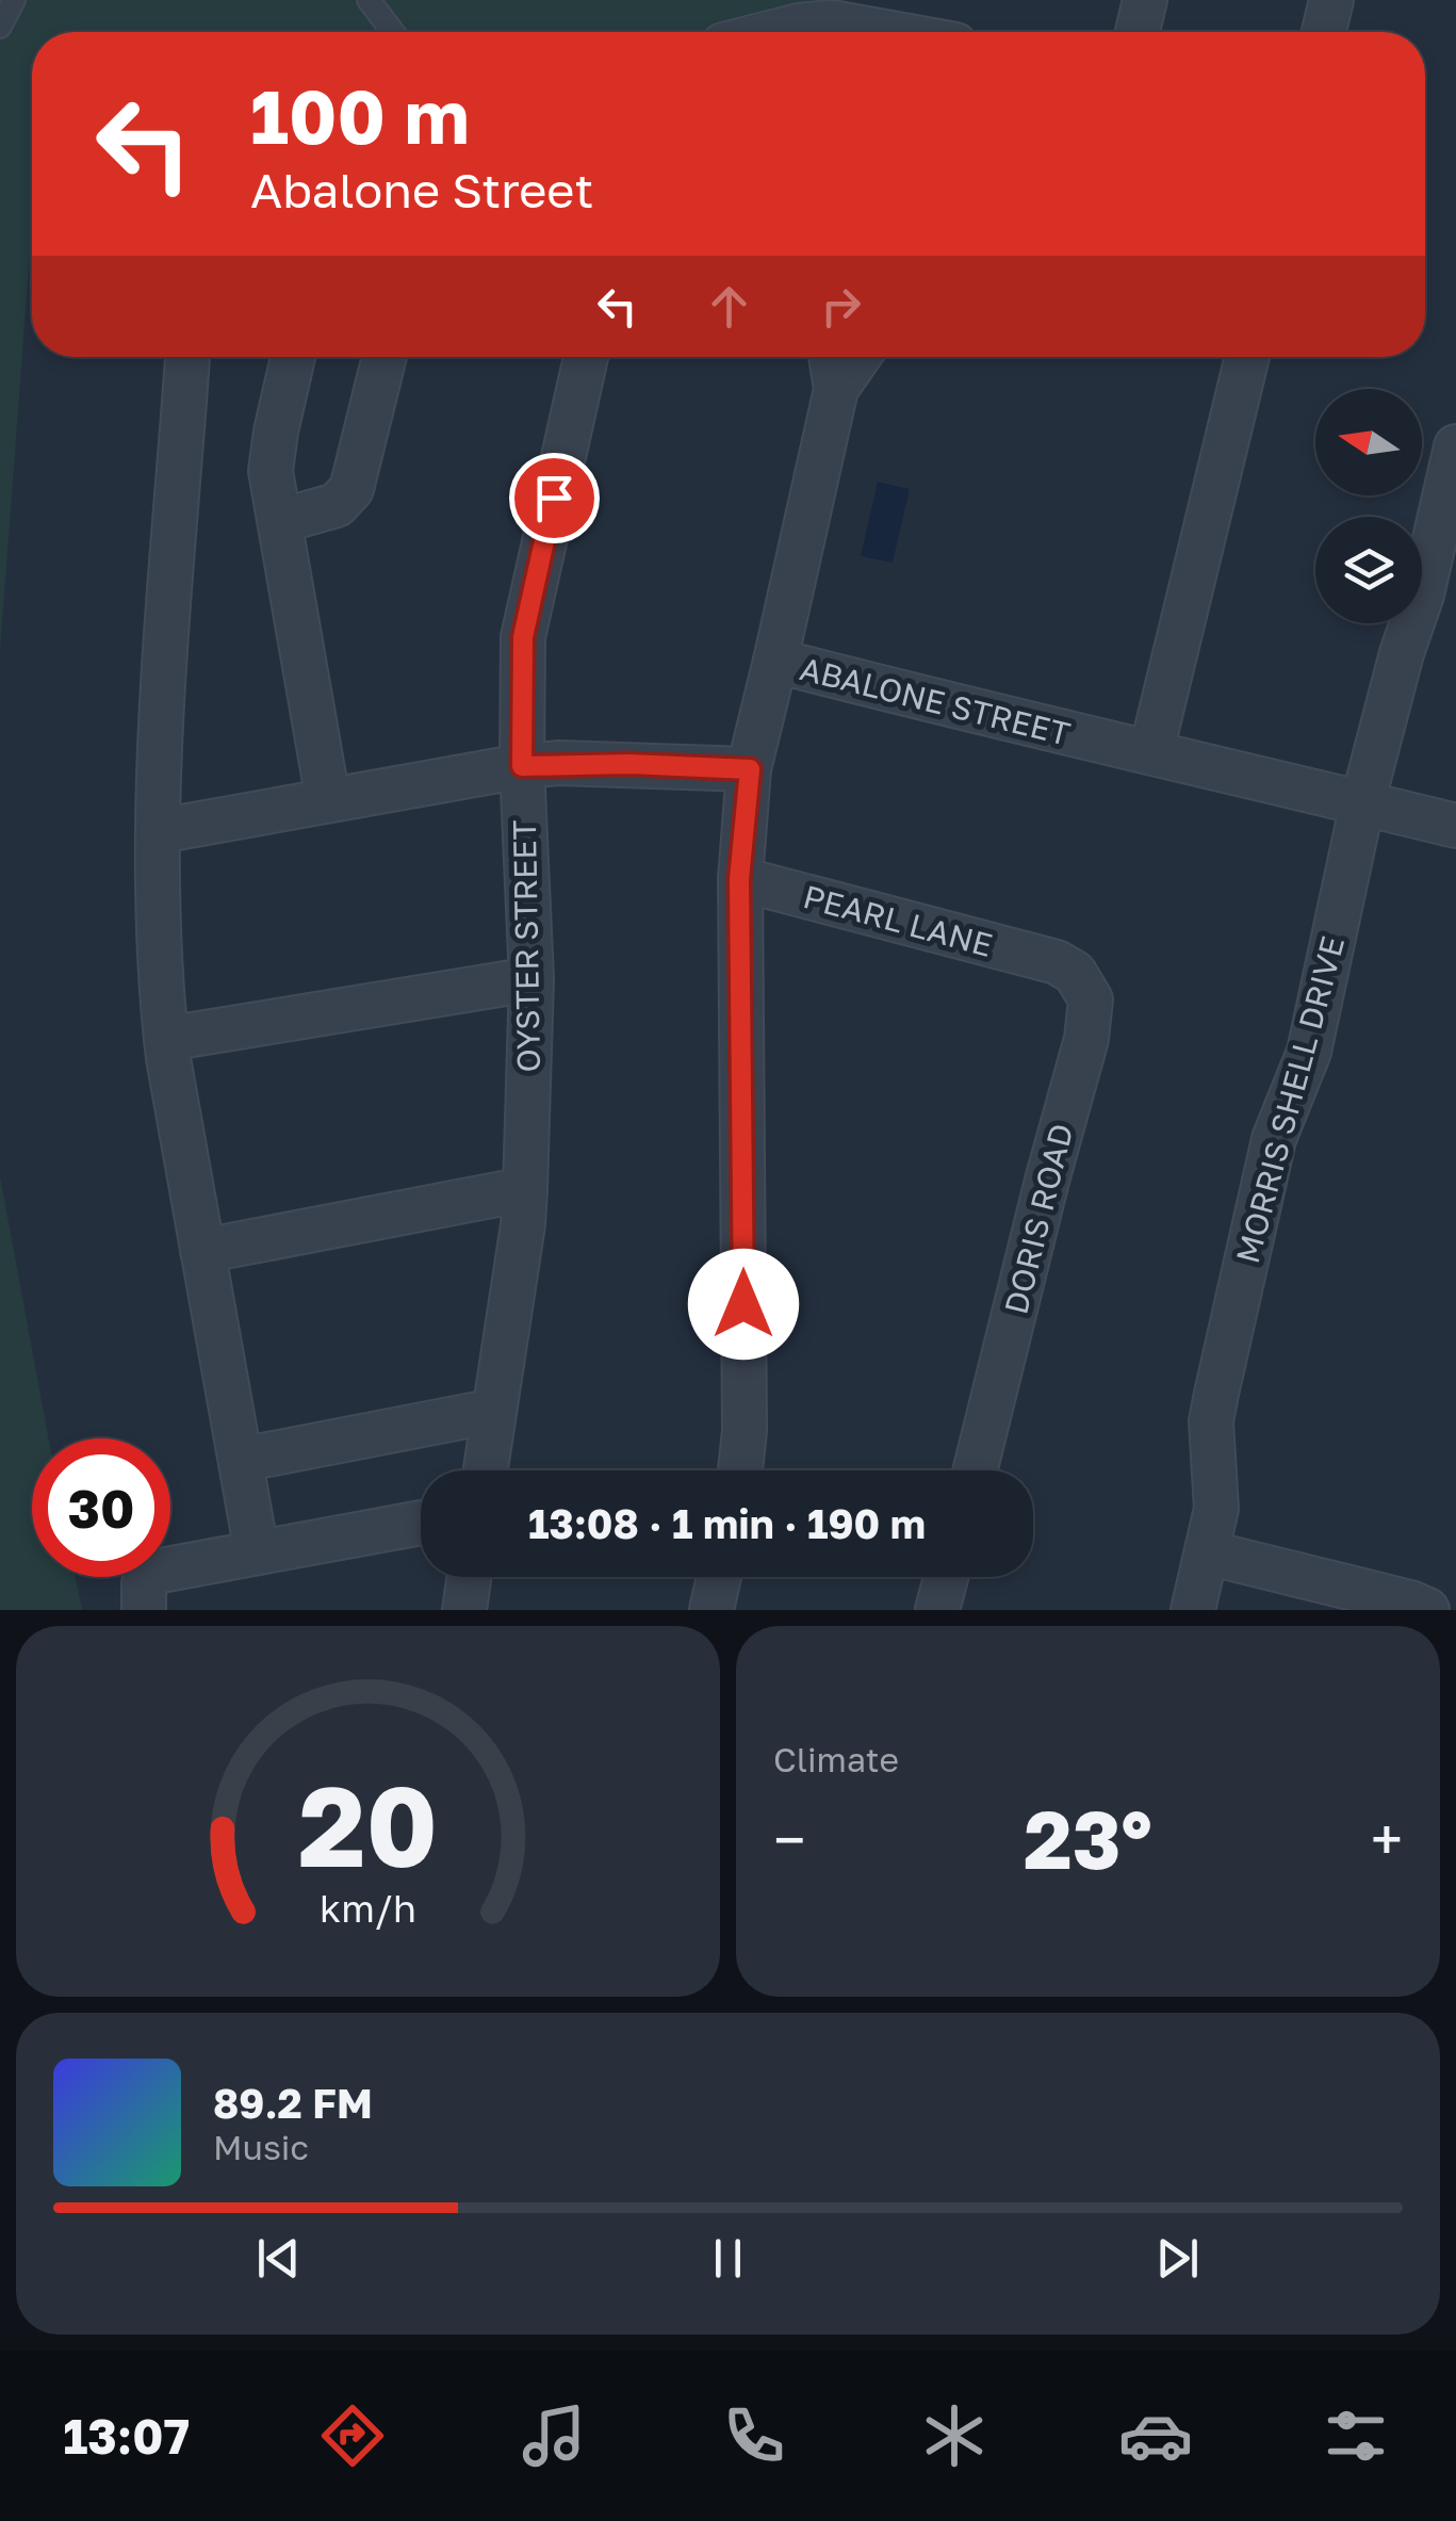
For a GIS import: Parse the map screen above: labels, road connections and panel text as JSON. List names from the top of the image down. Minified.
{"streets":{"street":["ABALONE STREET","PEARL LANE","OYSTER STREET","MORRIS SHELL DRIVE","DORIS ROAD"]},"crossings":[["ABALONE STREET","PEARL LANE"],["ABALONE STREET","MORRIS SHELL DRIVE"],["PEARL LANE","DORIS ROAD"]],"north":"left","page":{"turn":["100 m","Abalone Street"],"limit":"30","trip":"13:08 · 1 min · 190 m","tile":"Climate","heat":["−","23°","+"],"song":["89.2 FM","Music"],"tabs":"13:07","gauge":["20","km/h"]}}
